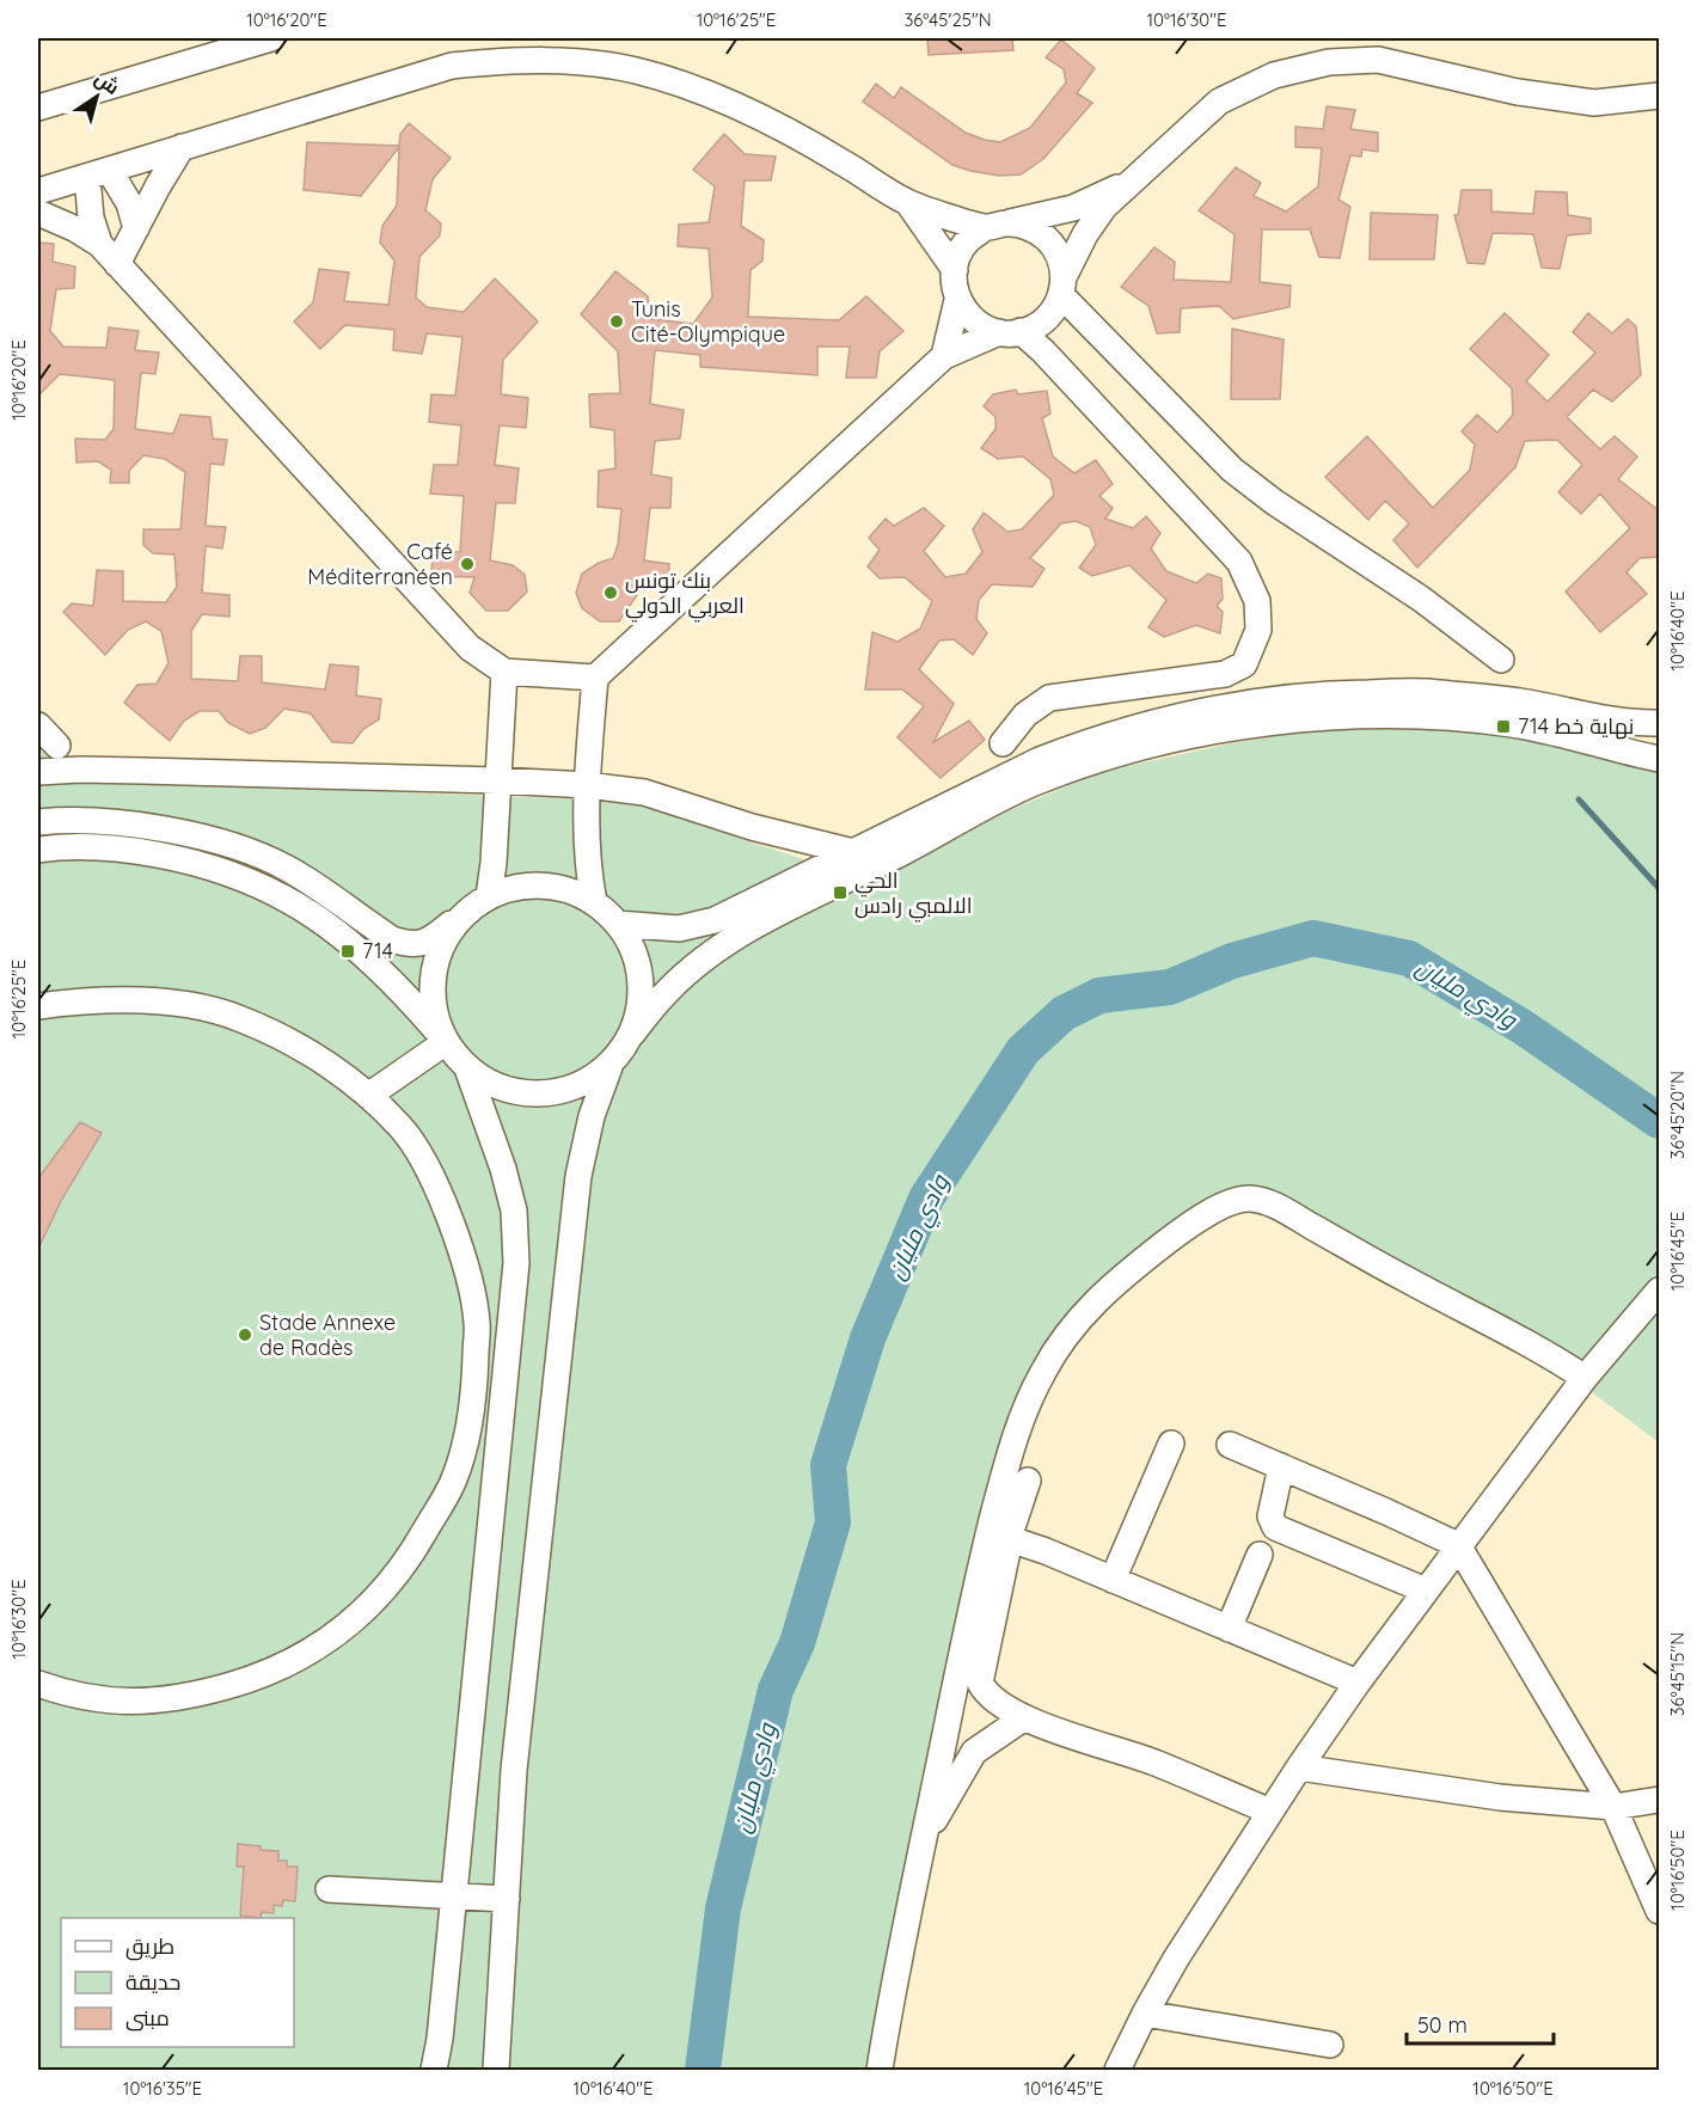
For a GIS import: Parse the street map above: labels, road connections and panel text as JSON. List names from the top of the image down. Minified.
{"water":["وادي مليان"],"places":{"other":["Tunis Cité-Olympique","Café Méditerranéen","بنك تونس العربي الدولي","Stade Annexe de Radès"],"transit":["نهاية خط 714","الحي الالمبي رادس","714"]},"legend":["طريق","حديقة","مبنى"],"scale_bar":"50 m","north":"top right","coordinates":["10°16'20\"E","10°16'25\"E","36°45'25\"N","10°16'30\"E","10°16'40\"E","36°45'20\"N","10°16'45\"E","36°45'15\"N","10°16'50\"E","10°16'35\"E"]}
